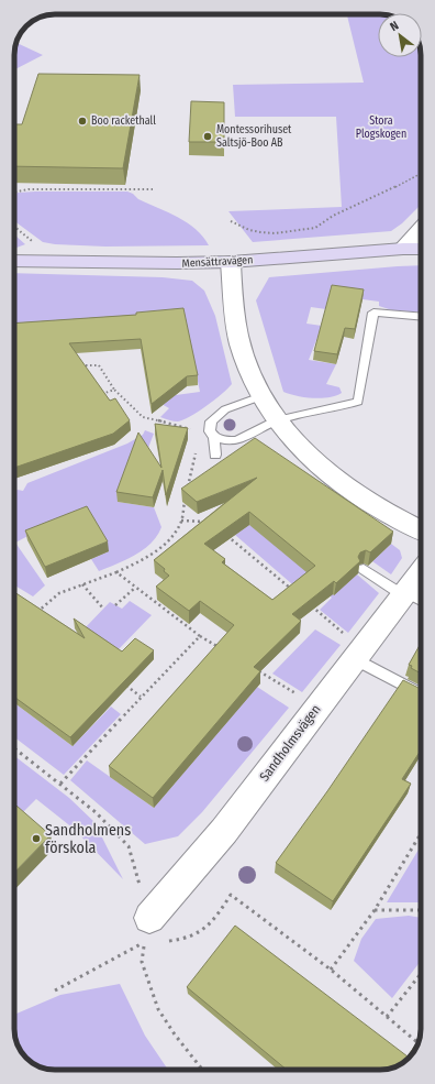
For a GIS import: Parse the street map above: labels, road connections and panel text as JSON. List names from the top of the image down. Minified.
{"streets":{"street":["Mensättravägen","Sandholmsvägen"]},"parks":["Stora Plogskogen"],"places":["Boo rackethall","Montessorihuset Saltsjö-Boo AB","Sandholmens förskola"],"north":"top left"}
